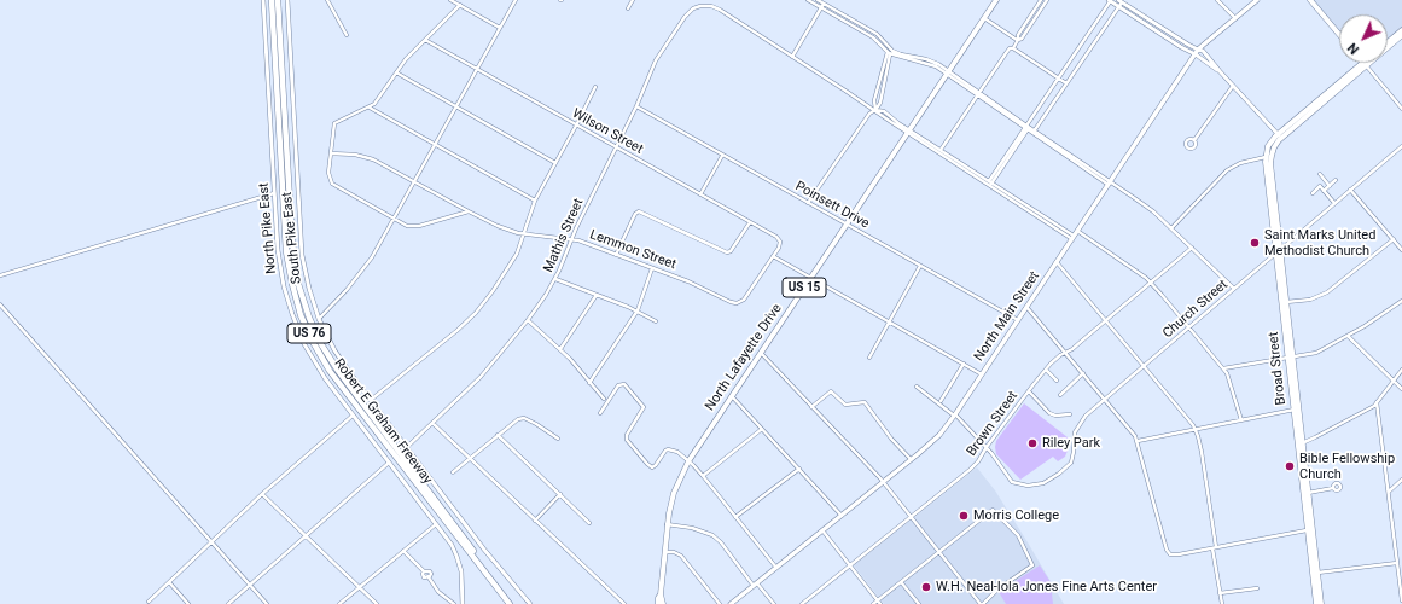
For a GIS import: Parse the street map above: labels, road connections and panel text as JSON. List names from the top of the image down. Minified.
{"streets":{"highway":["US 76","Robert E Graham Freeway"],"main road":["US 15","North Main Street","North Lafayette Drive","Broad Street"],"street":["Wilson Street","Poinsett Drive","North Pike East","Mathis Street","South Pike East","Lemmon Street","Church Street","Brown Street"]},"crossings":[["Wilson Street","Mathis Street"],["Wilson Street","Lemmon Street"],["Poinsett Drive","Mathis Street"],["Poinsett Drive","North Main Street"],["Poinsett Drive","North Lafayette Drive"],["Mathis Street","South Pike East"],["Mathis Street","Lemmon Street"],["Church Street","Broad Street"],["Church Street","Brown Street"]],"places":["Saint Marks United Methodist Church","Riley Park","Bible Fellowship Church","Morris College","W.H. Neal-Iola Jones Fine Arts Center"],"north":"bottom left"}
